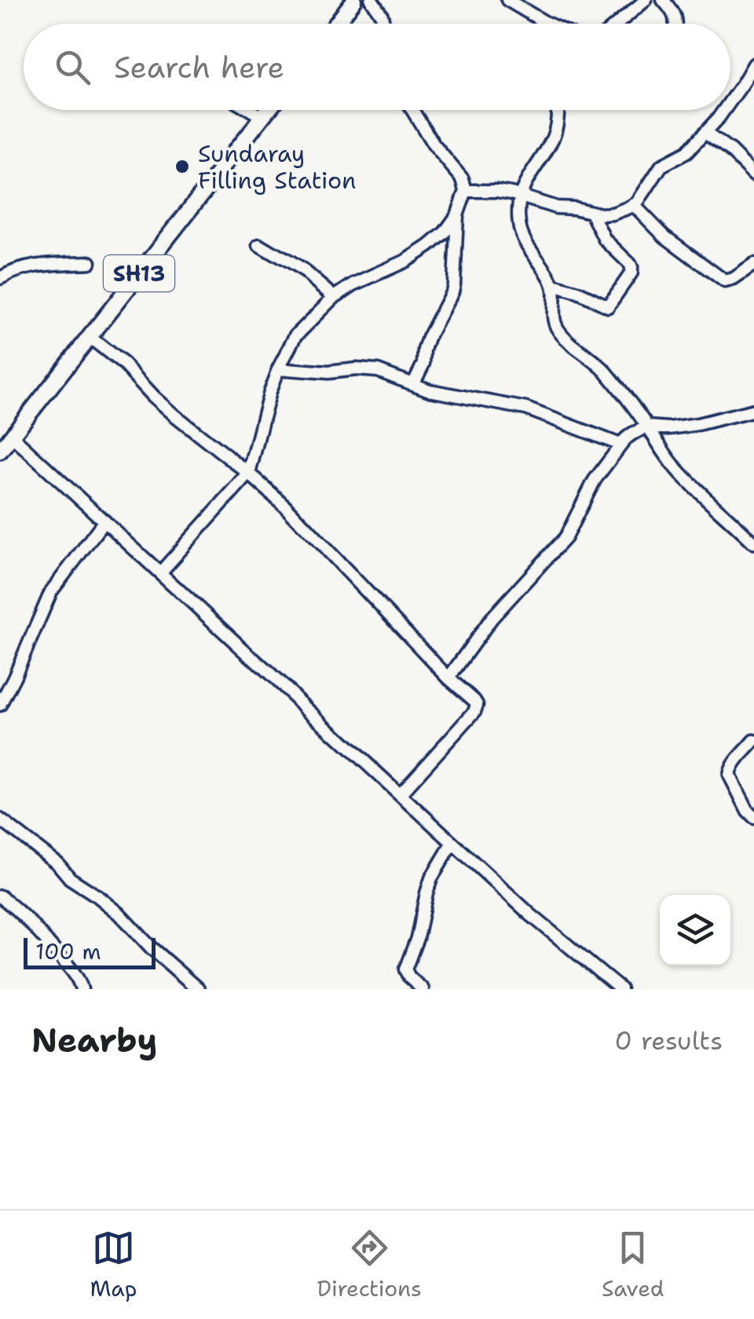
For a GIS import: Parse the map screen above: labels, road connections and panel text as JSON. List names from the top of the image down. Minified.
{"streets":{"main road":["SH13"]},"places":["Sundaray Filling Station"],"scale_bar":"100 m","page":{"search":"Search here","scale":"100 m","heading":["Nearby","0 results"],"nav":["Map","Directions","Saved"]}}
